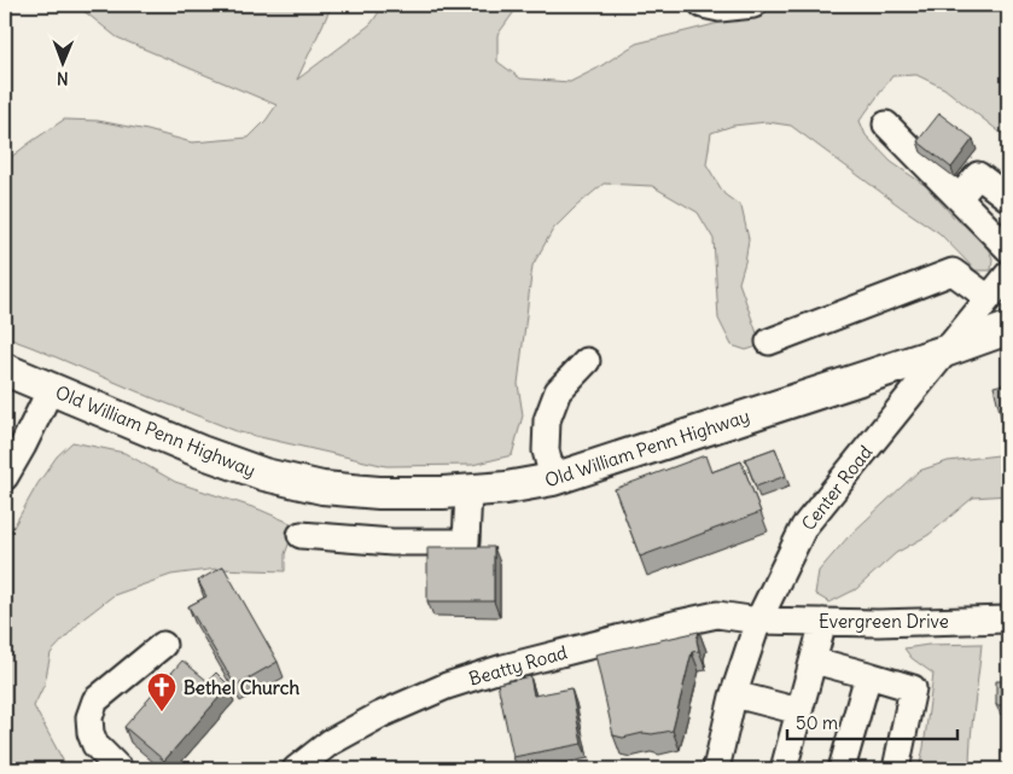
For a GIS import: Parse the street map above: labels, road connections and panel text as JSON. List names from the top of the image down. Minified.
{"streets":{"main road":["Old William Penn Highway"],"street":["Center Road","Evergreen Drive","Beatty Road"]},"crossings":[["Old William Penn Highway","Center Road"],["Center Road","Evergreen Drive"],["Center Road","Beatty Road"],["Evergreen Drive","Beatty Road"]],"places":{"church":["Bethel Church"]},"scale_bar":"50 m","north":"bottom"}
